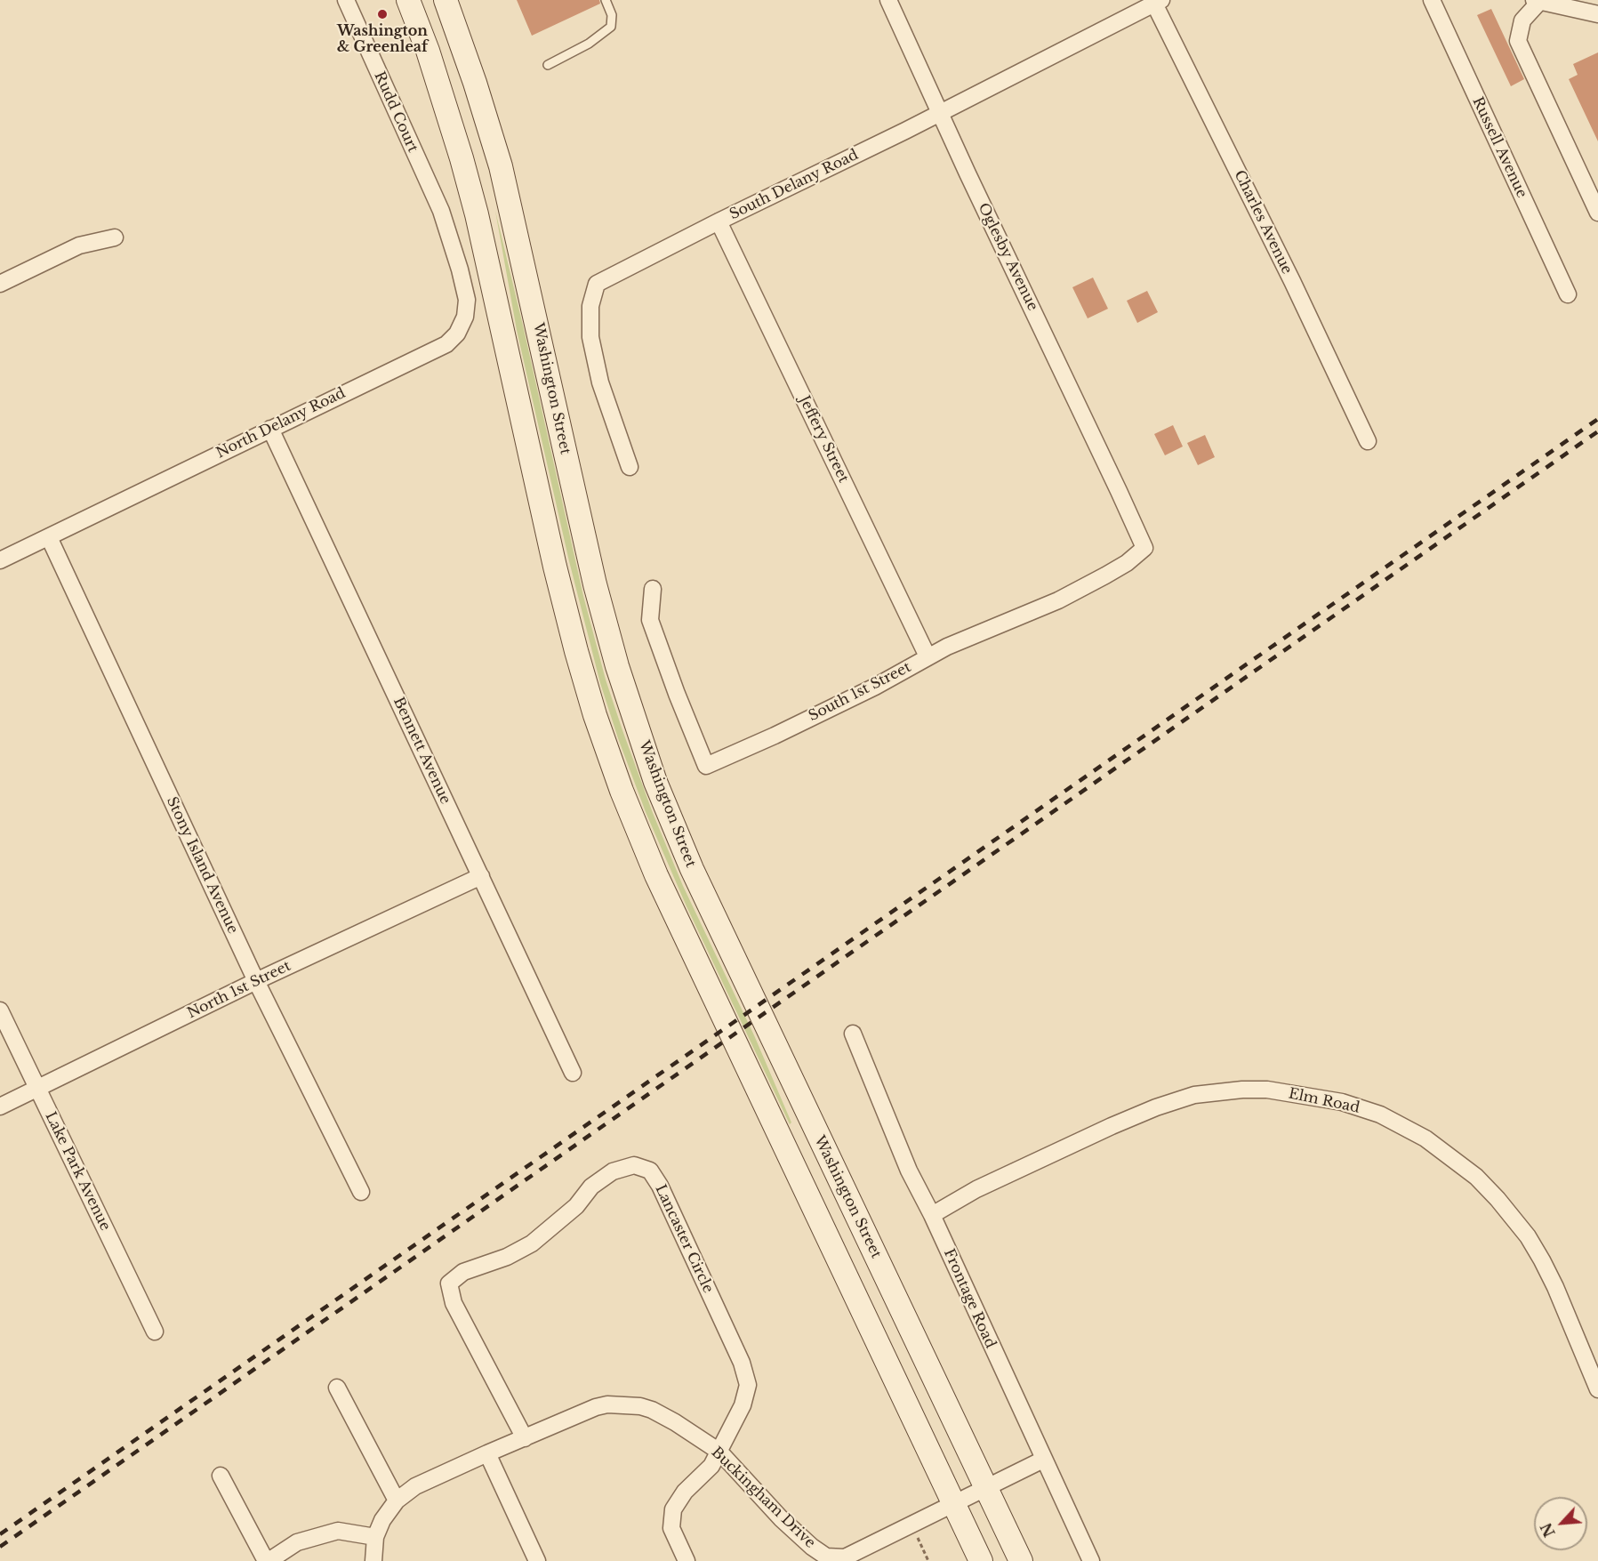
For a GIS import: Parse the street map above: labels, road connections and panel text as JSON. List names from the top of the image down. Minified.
{"streets":{"main road":["Washington Street"],"street":["Rudd Court","Russell Avenue","South Delany Road","Charles Avenue","Oglesby Avenue","North Delany Road","Jeffery Street","South 1st Street","Bennett Avenue","Stony Island Avenue","North 1st Street","Elm Road","Lake Park Avenue","Lancaster Circle","Frontage Road","Buckingham Drive"]},"crossings":[["Rudd Court","North Delany Road"],["South Delany Road","Charles Avenue"],["South Delany Road","Oglesby Avenue"],["South Delany Road","Jeffery Street"],["Oglesby Avenue","South 1st Street"],["Washington Street","Buckingham Drive"],["North Delany Road","Bennett Avenue"],["North Delany Road","Stony Island Avenue"],["Jeffery Street","South 1st Street"],["Bennett Avenue","North 1st Street"],["Stony Island Avenue","North 1st Street"],["North 1st Street","Lake Park Avenue"],["Elm Road","Frontage Road"],["Lancaster Circle","Buckingham Drive"],["Frontage Road","Buckingham Drive"]],"places":["Washington & Greenleaf"],"north":"bottom left"}
